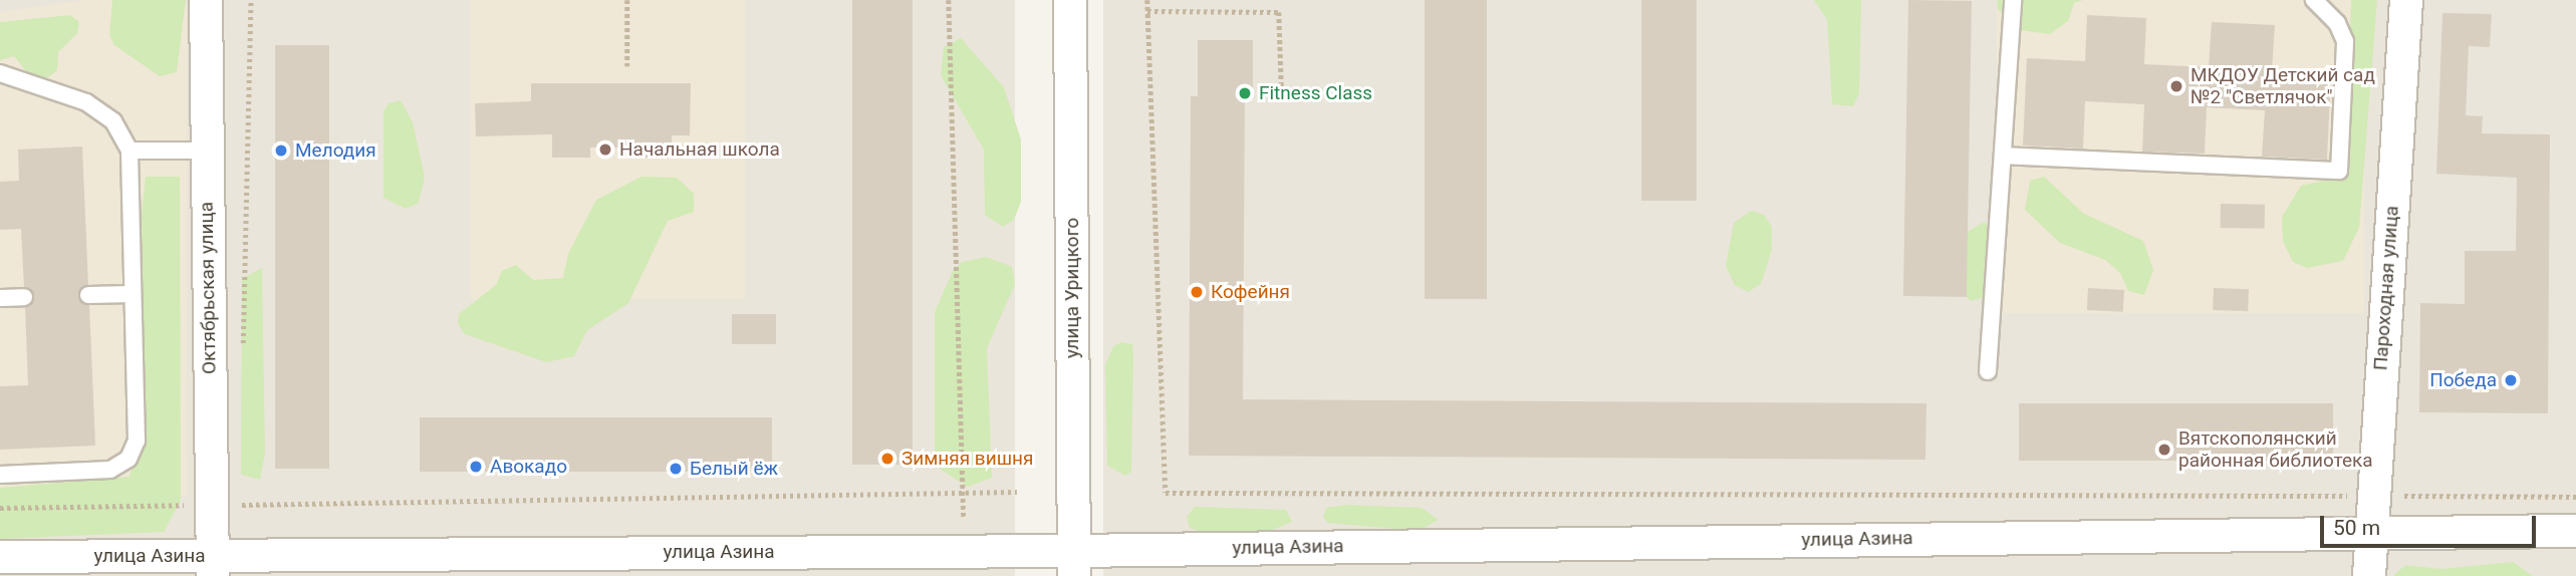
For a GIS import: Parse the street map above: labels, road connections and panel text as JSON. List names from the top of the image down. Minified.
{"streets":{"street":["Октябрьская улица","улица Урицкого","Пароходная улица","улица Азина"]},"crossings":[["Октябрьская улица","улица Азина"],["улица Урицкого","улица Азина"],["Пароходная улица","улица Азина"]],"places":["МКДОУ Детский сад №2 \"Светлячок\"","Fitness Class","Начальная школа","Мелодия","Кофейня","Победа","Вятскополянский районная библиотека","Зимняя вишня","Авокадо","Белый ёж"],"scale_bar":"50 m"}
